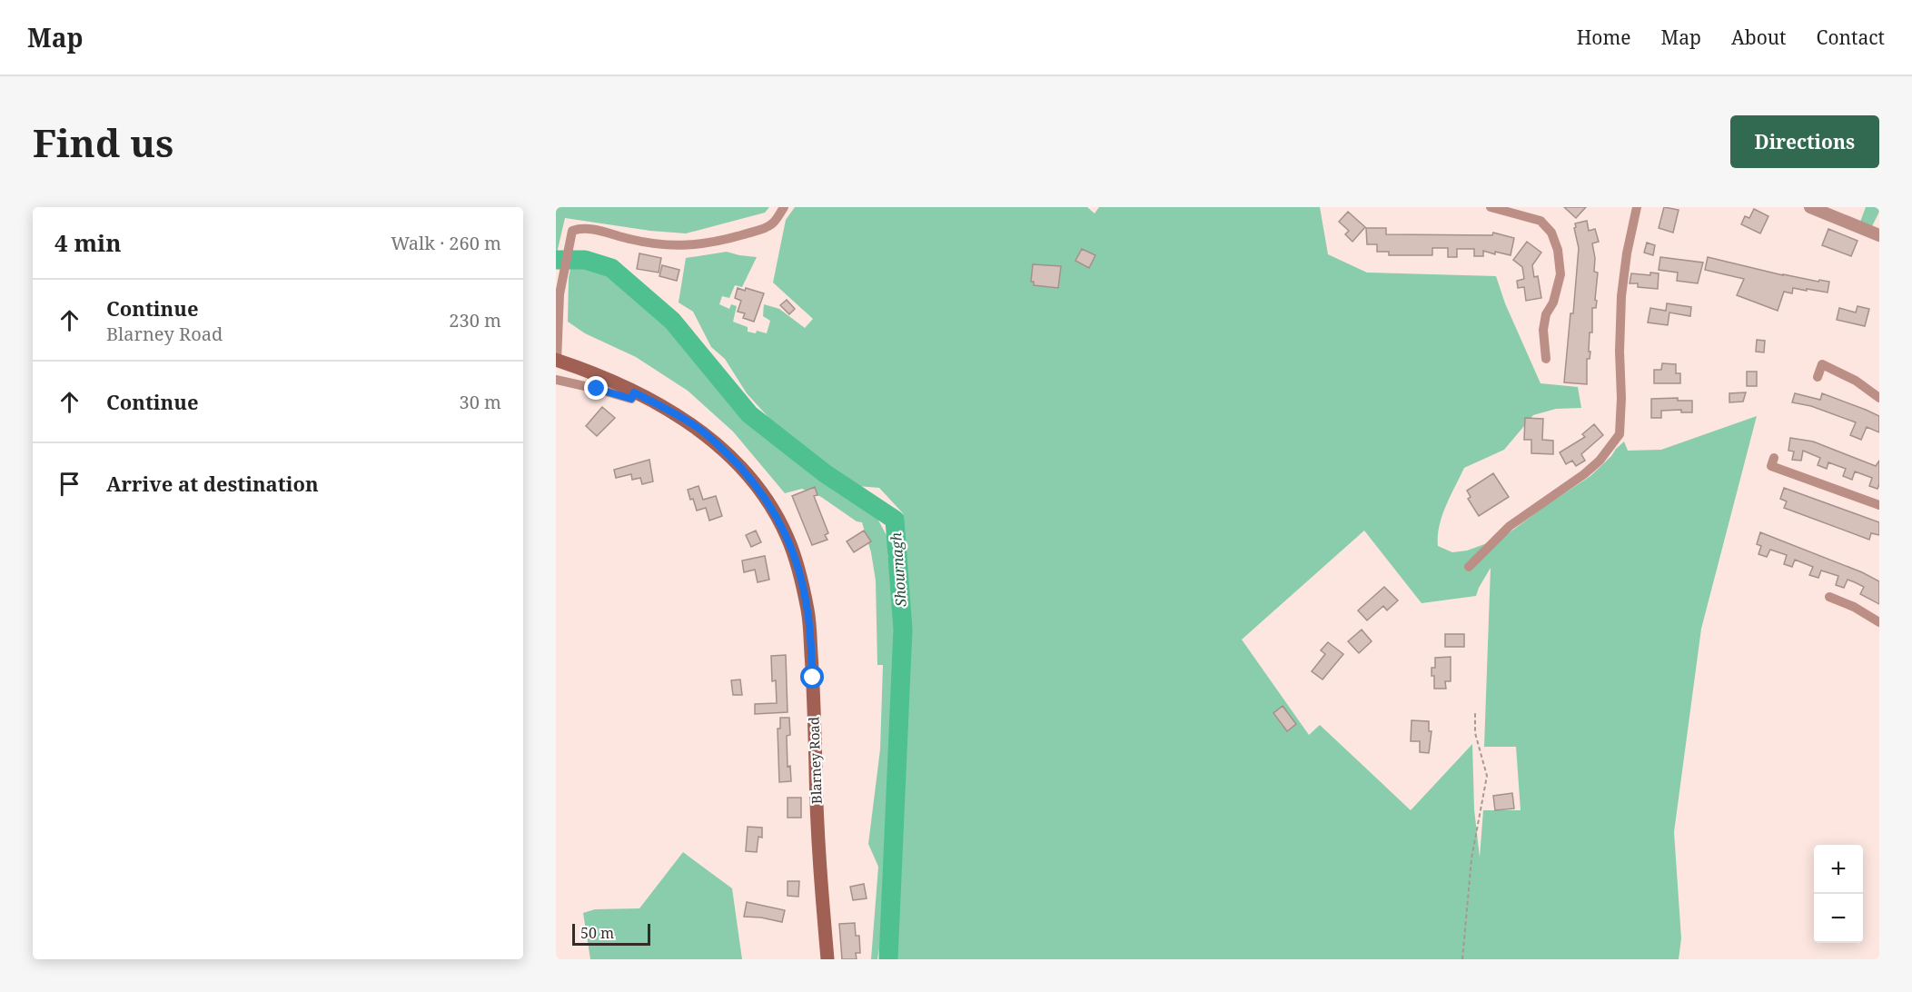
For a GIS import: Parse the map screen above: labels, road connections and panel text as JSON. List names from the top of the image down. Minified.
{"streets":{"main road":["Blarney Road"]},"water":["Shournagh"],"scale_bar":"50 m","page":{"header":"Map","nav":["Home","Map","About","Contact"],"buttons":"Directions","title":"Find us","heading":["4 min","Walk · 260 m"],"list":[["Continue","Blarney Road","230 m"],["Continue","30 m"],"Arrive at destination"],"map_buttons":["+","−"],"scale":"50 m"}}
